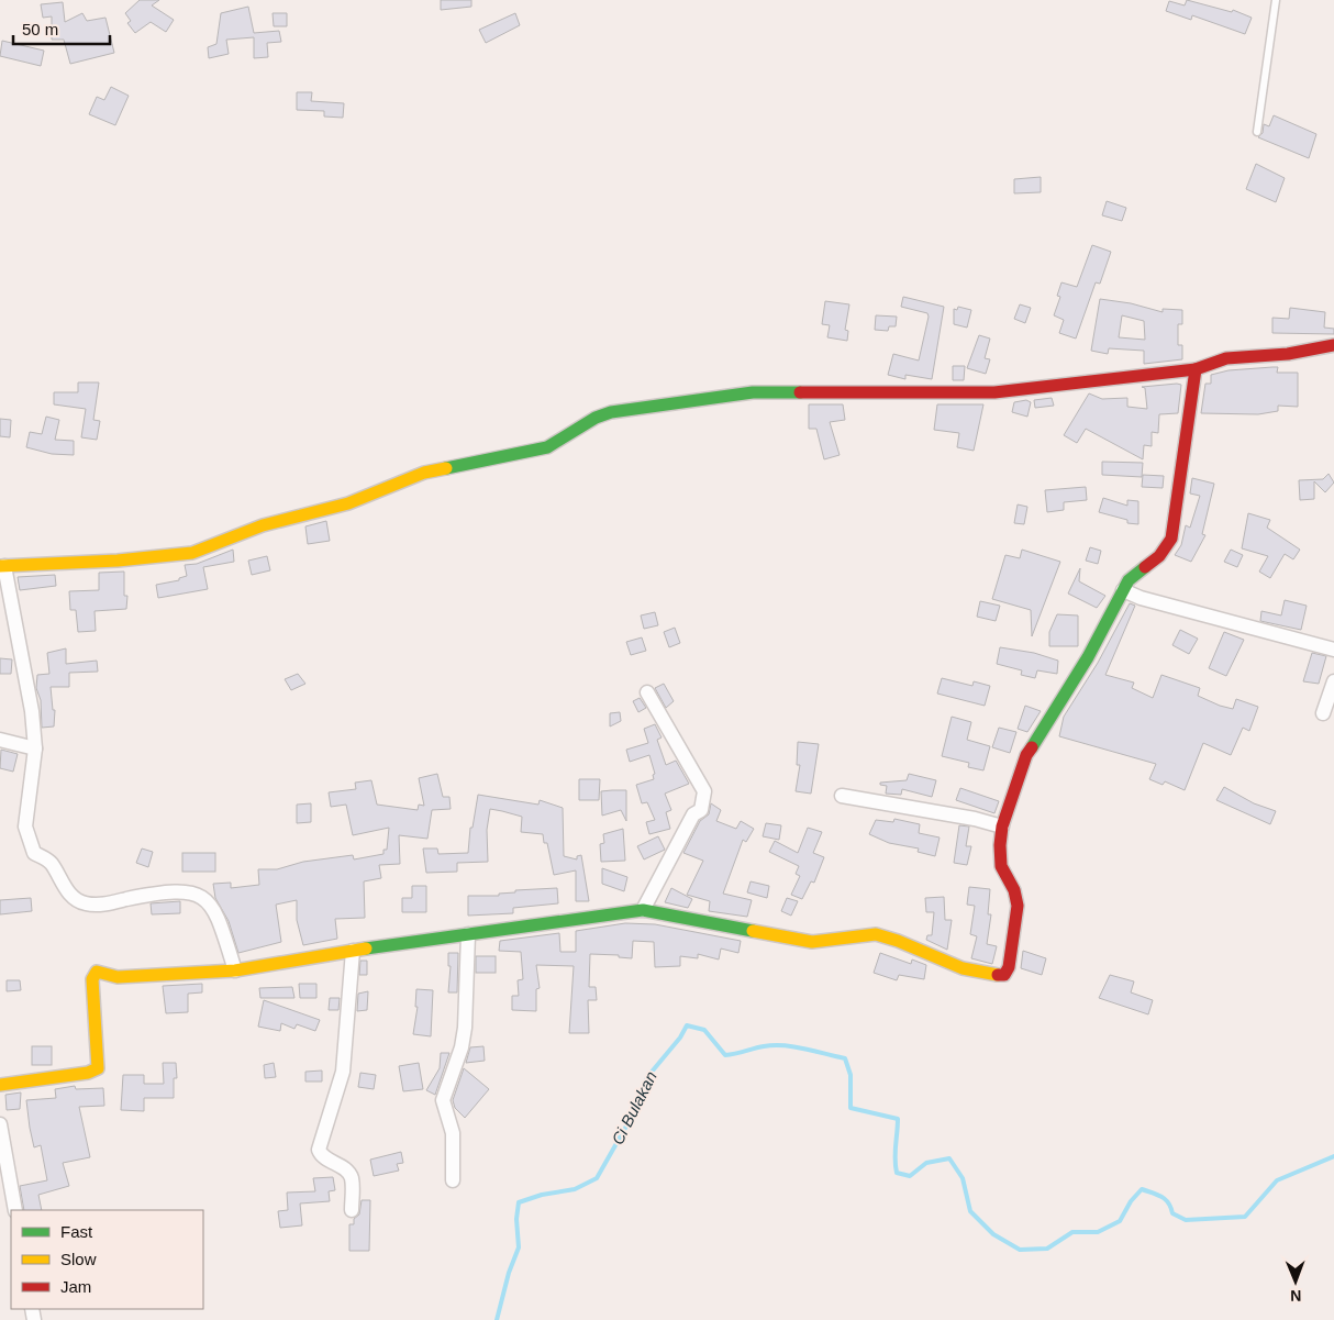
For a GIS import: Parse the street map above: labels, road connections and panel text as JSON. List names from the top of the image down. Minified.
{"water":["Ci Bulakan"],"legend":["Fast","Slow","Jam"],"scale_bar":"50 m","north":"bottom"}
